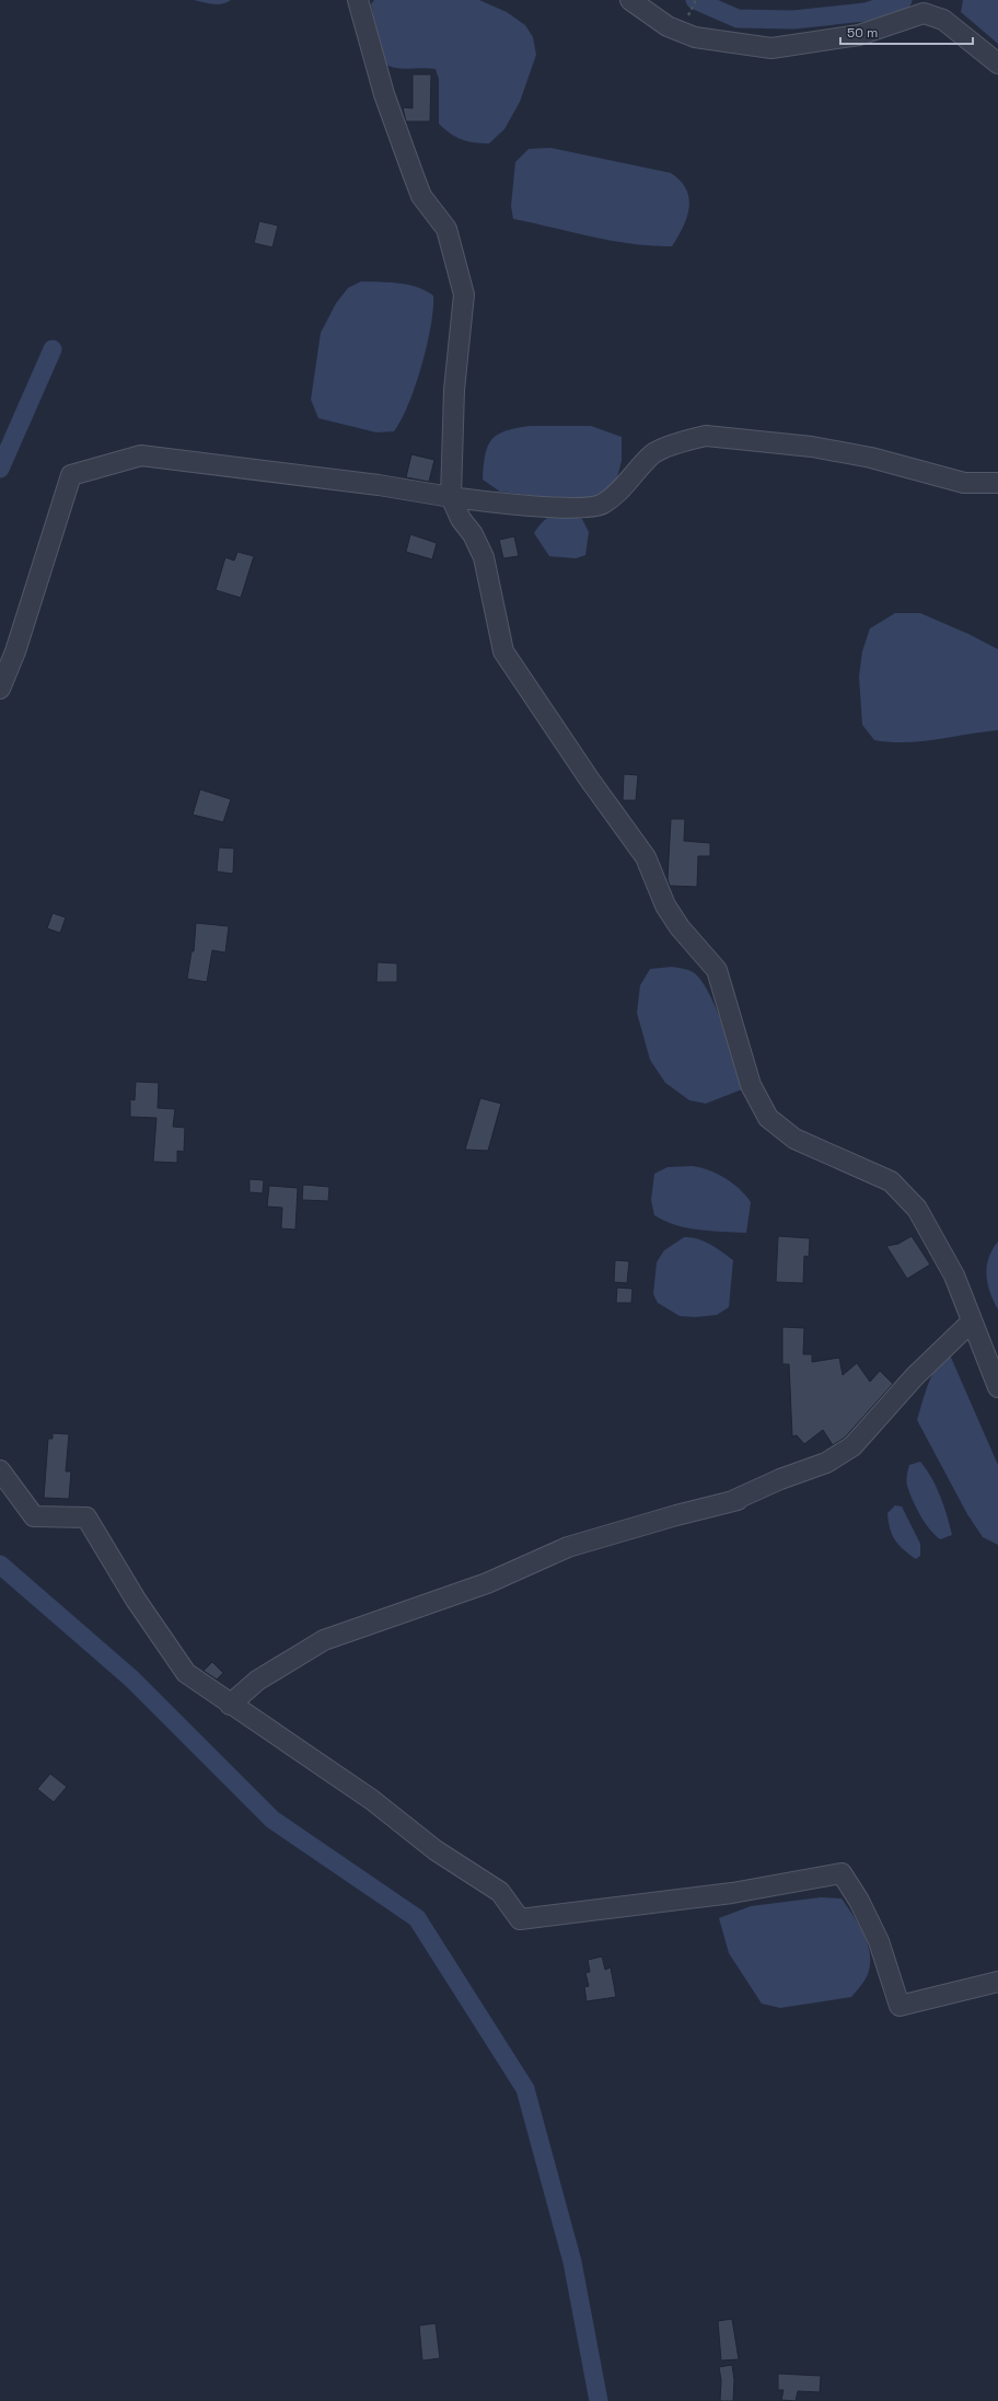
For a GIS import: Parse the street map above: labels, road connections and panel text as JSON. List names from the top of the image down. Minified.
{"scale_bar":"50 m"}
